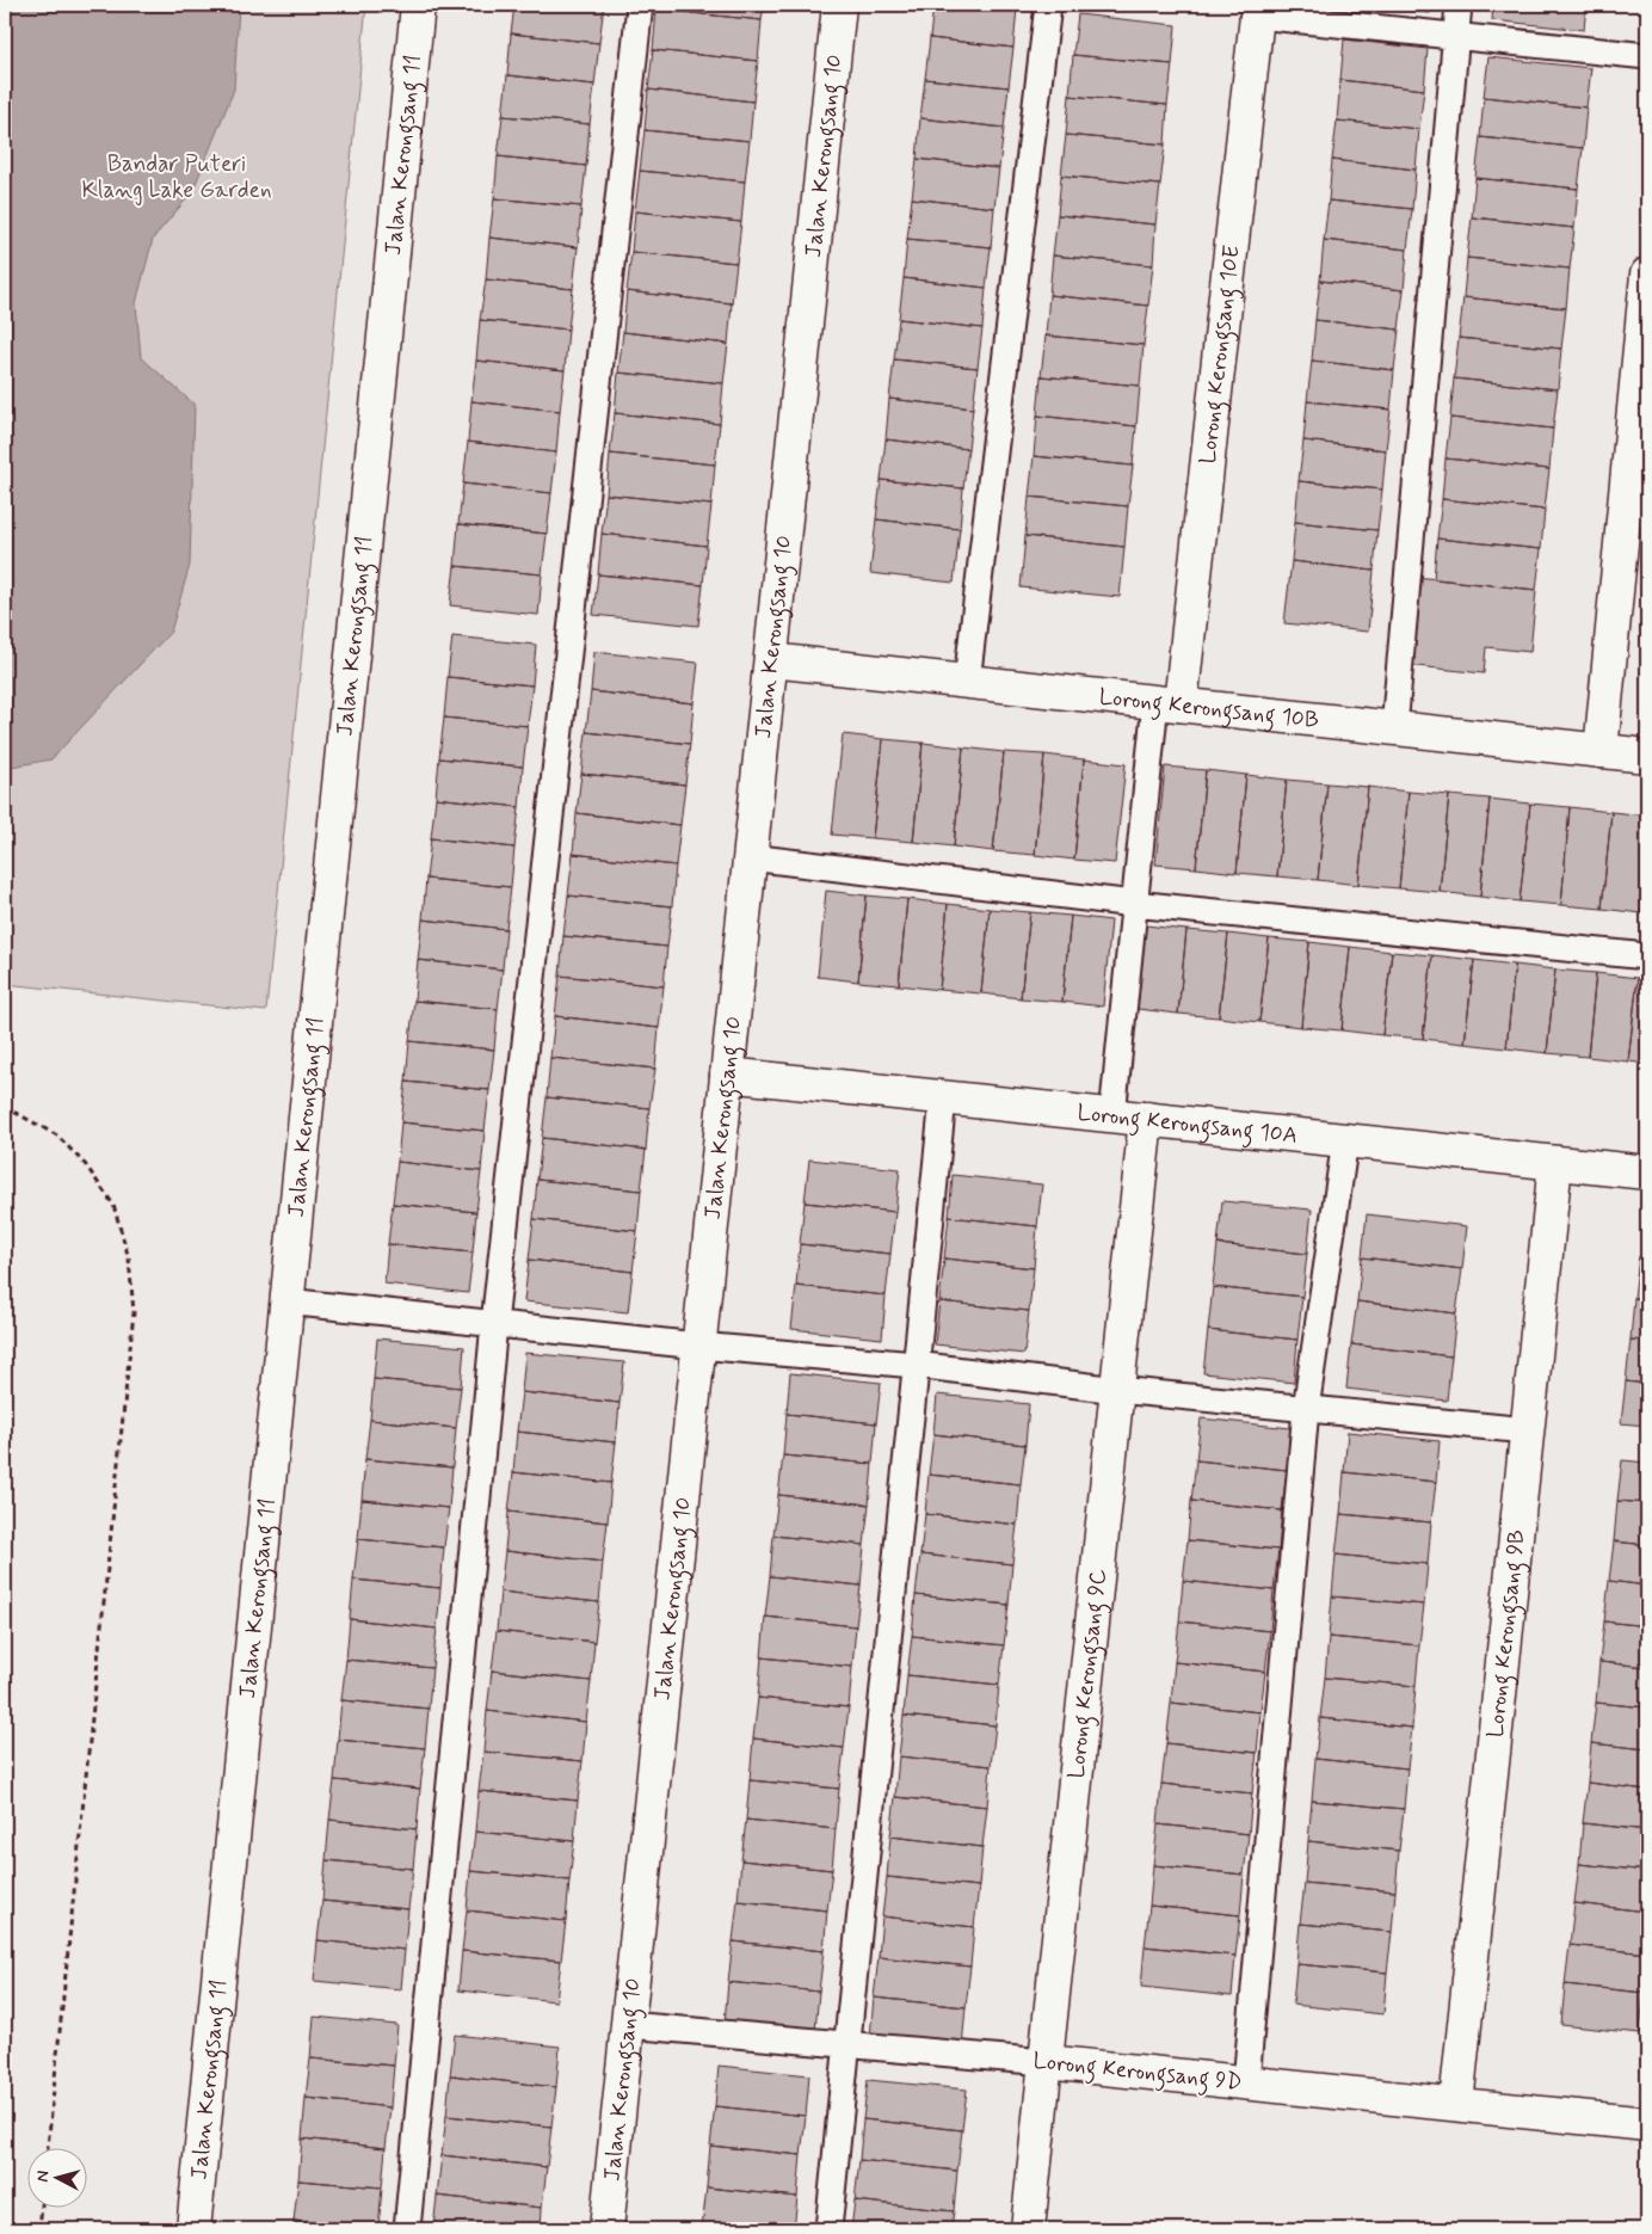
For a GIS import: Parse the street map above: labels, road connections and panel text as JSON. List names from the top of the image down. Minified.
{"streets":{"street":["Jalan Kerongsang 11","Jalan Kerongsang 10","Lorong Kerongsang 10E","Lorong Kerongsang 10B","Lorong Kerongsang 10A","Lorong Kerongsang 9B","Lorong Kerongsang 9C","Lorong Kerongsang 9D"]},"crossings":[["Jalan Kerongsang 10","Lorong Kerongsang 10B"],["Jalan Kerongsang 10","Lorong Kerongsang 10A"],["Jalan Kerongsang 10","Lorong Kerongsang 9D"],["Lorong Kerongsang 10E","Lorong Kerongsang 10B"],["Lorong Kerongsang 10A","Lorong Kerongsang 9B"],["Lorong Kerongsang 10A","Lorong Kerongsang 9C"],["Lorong Kerongsang 9B","Lorong Kerongsang 9D"],["Lorong Kerongsang 9C","Lorong Kerongsang 9D"]],"parks":["Bandar Puteri Klang Lake Garden"],"north":"left"}
